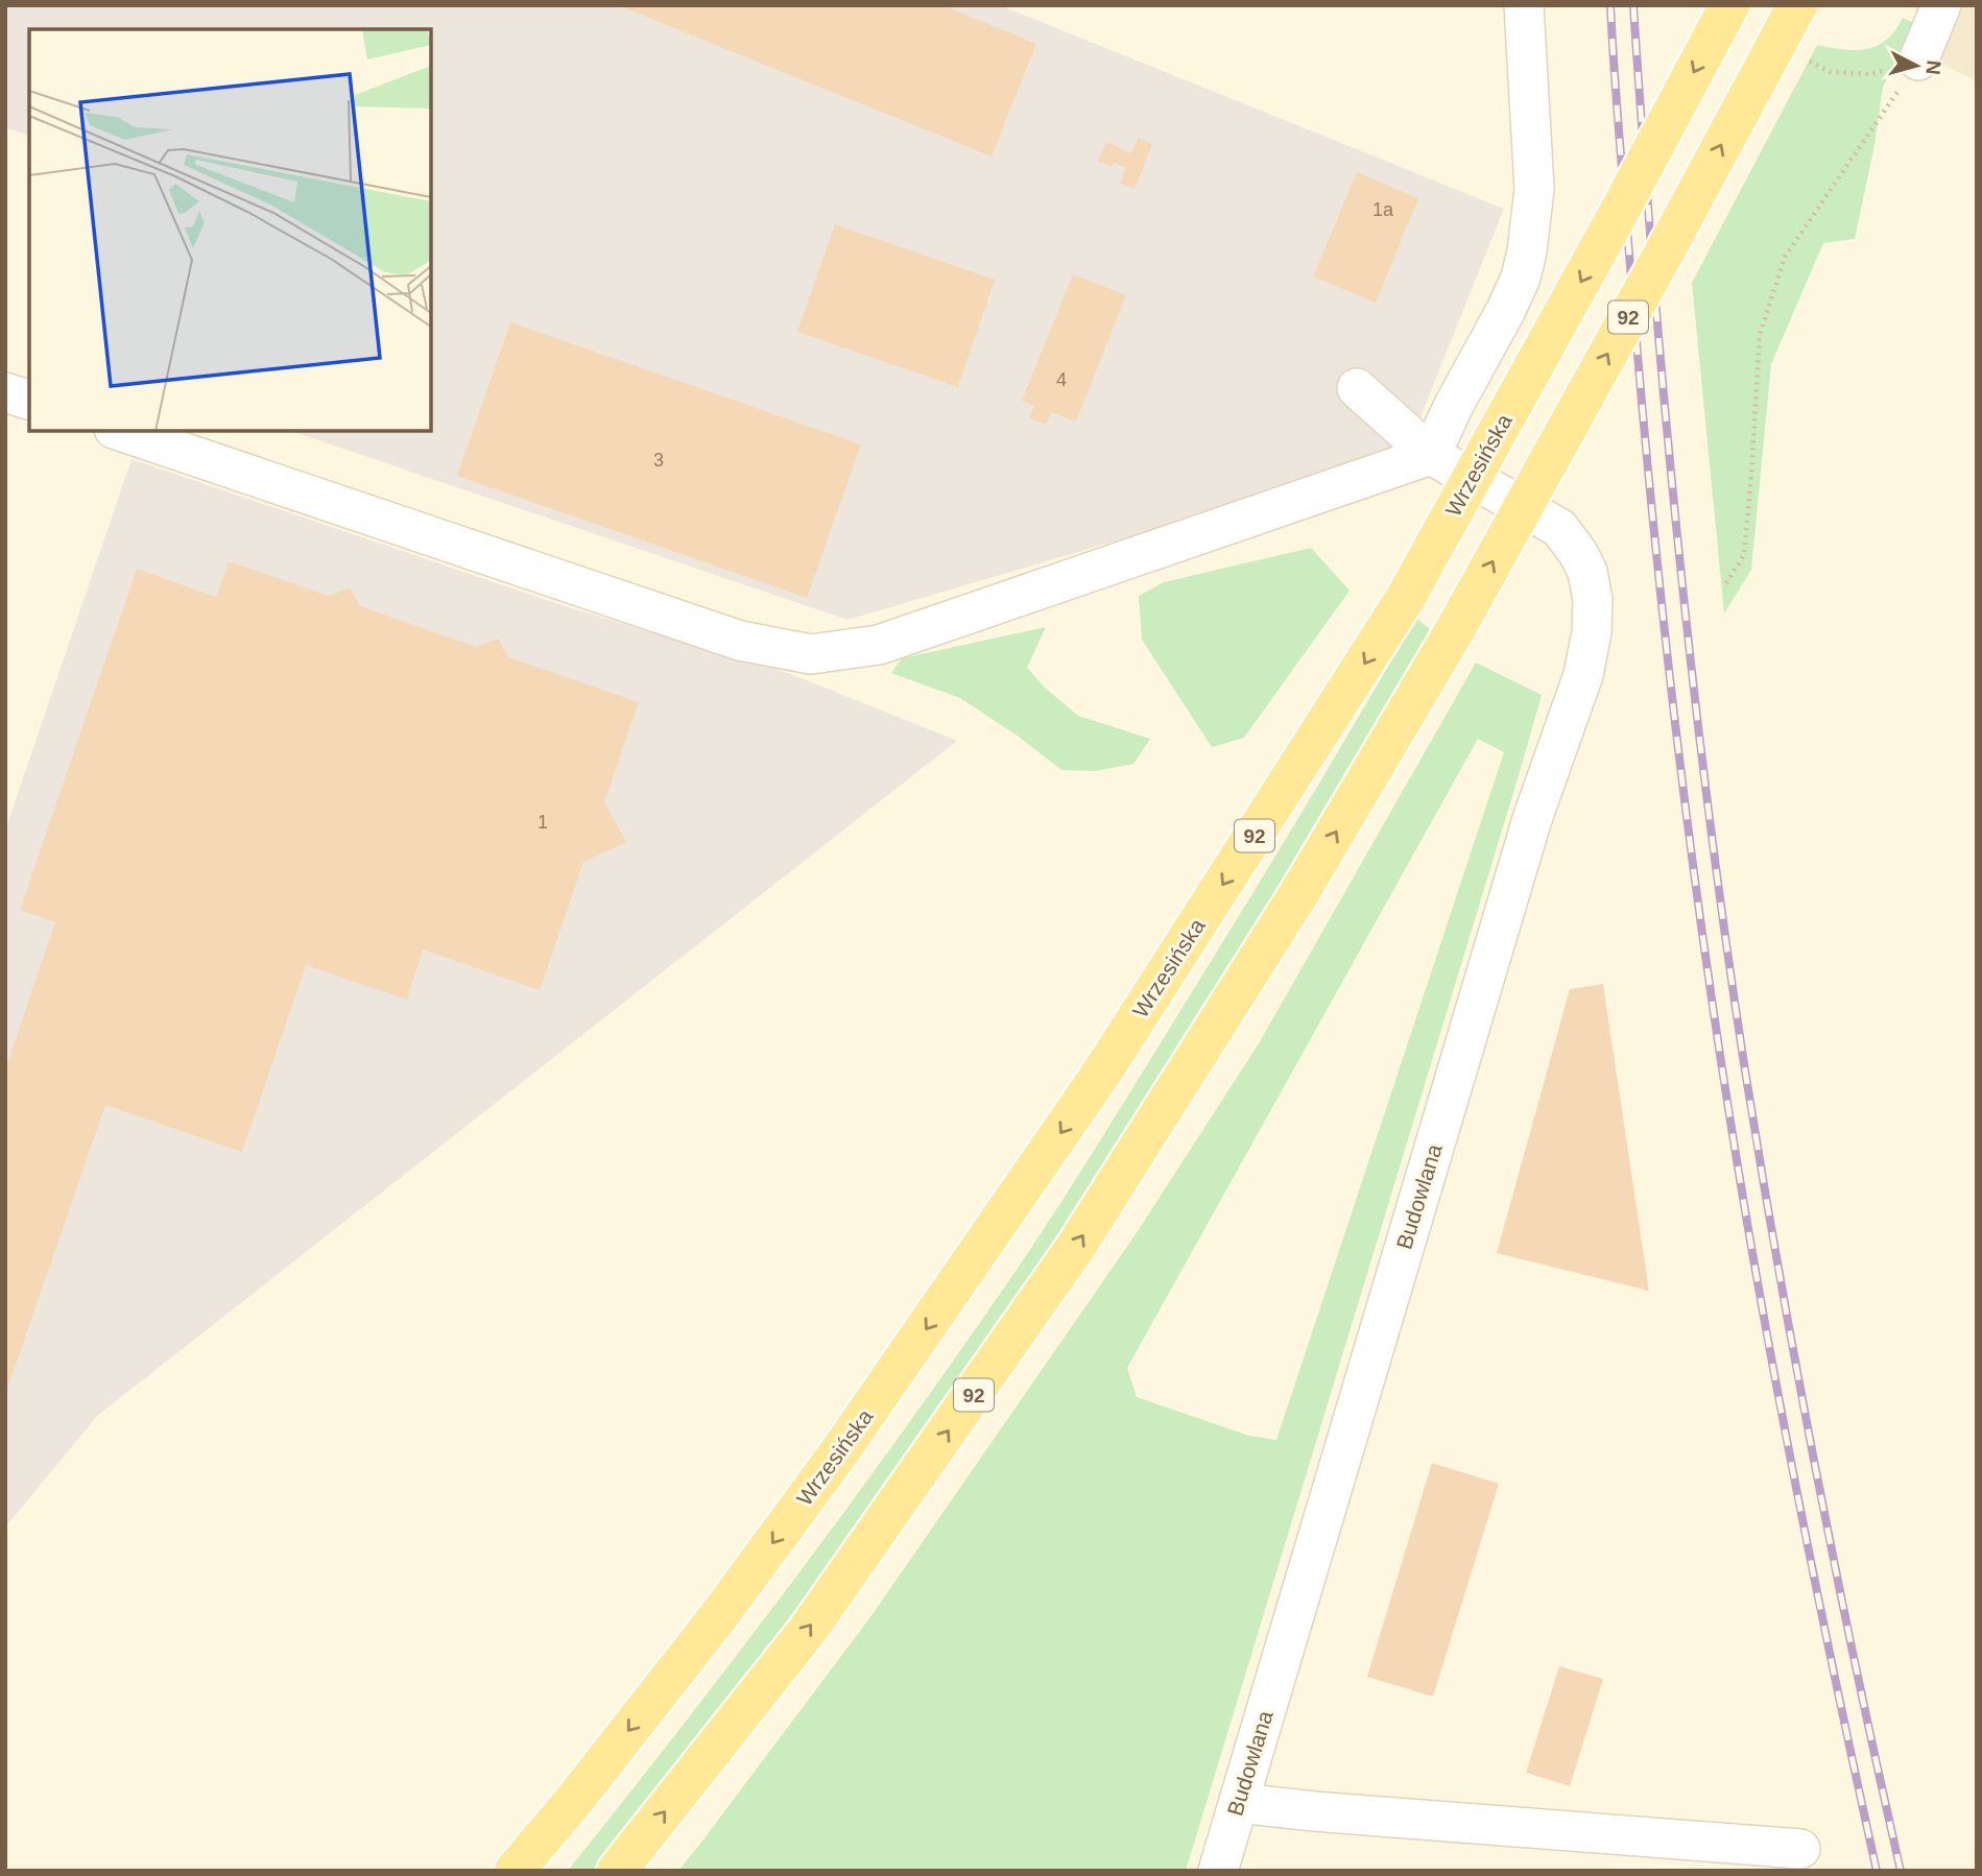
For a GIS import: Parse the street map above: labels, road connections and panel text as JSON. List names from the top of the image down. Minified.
{"streets":{"main road":["92","Wrzesińska"],"street":["Budowlana"]},"house_numbers":["1a","4","3","1"],"north":"right"}
